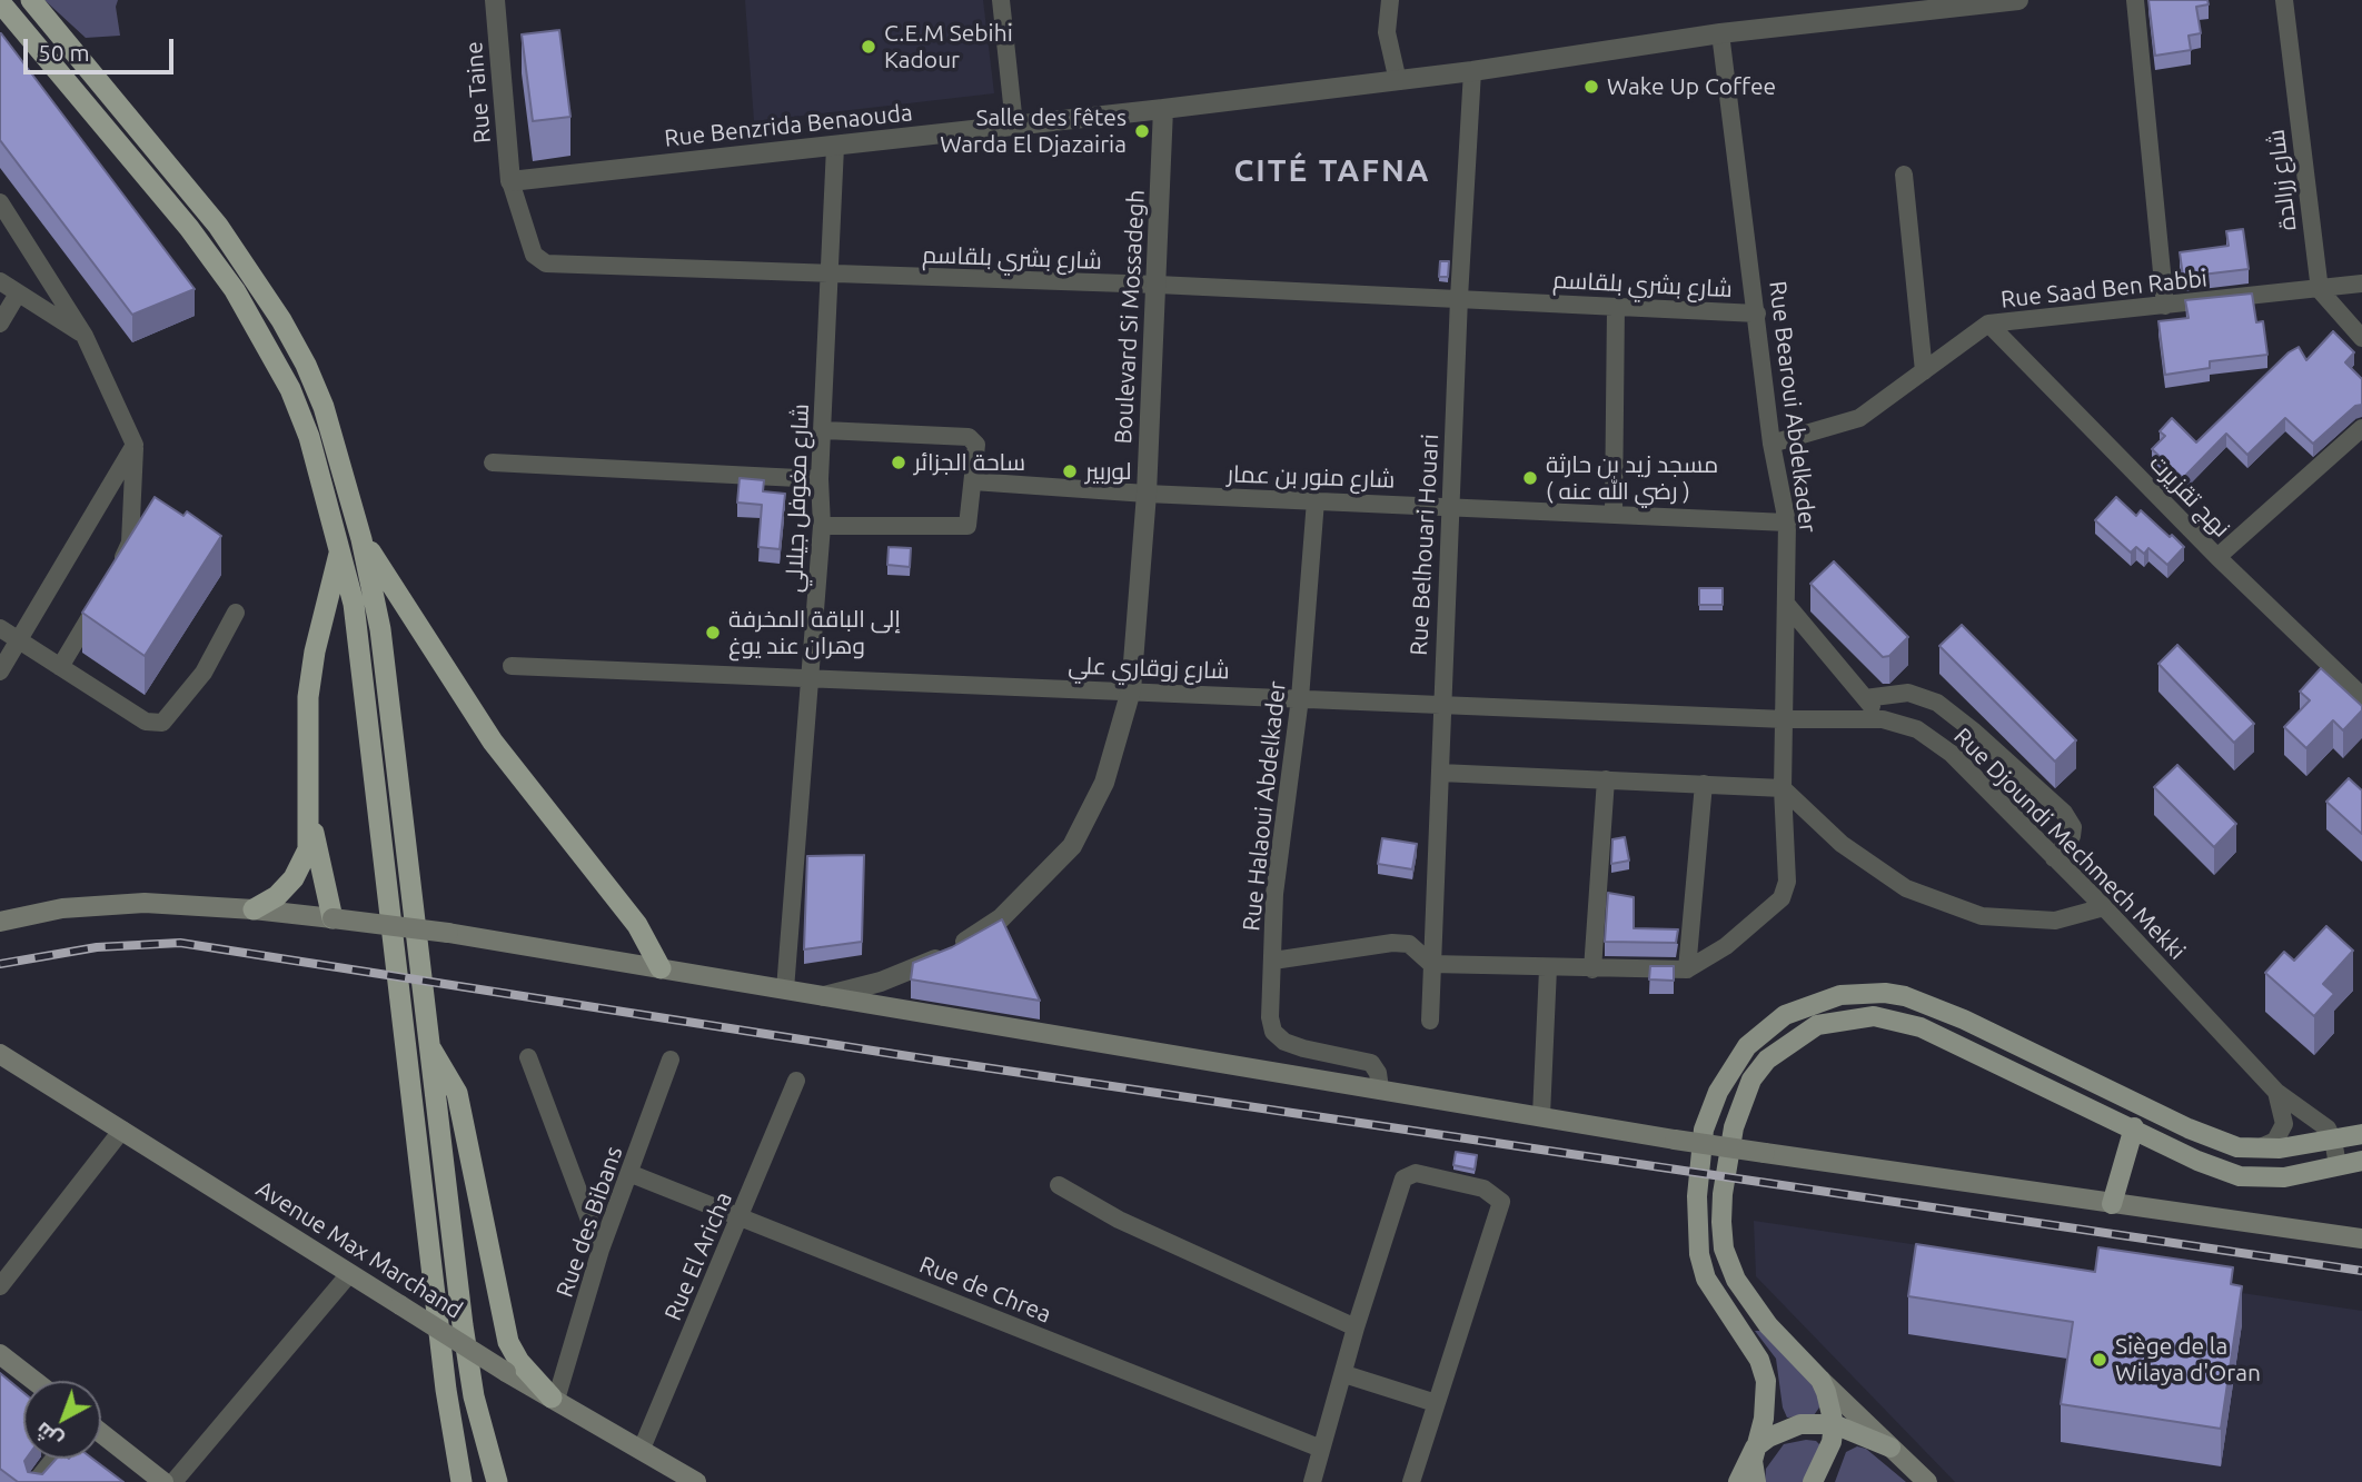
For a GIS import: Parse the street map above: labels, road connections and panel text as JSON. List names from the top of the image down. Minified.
{"streets":{"main road":["Avenue Max Marchand"],"street":["Rue Taine","Rue Benzrida Benaouda","شارع زرالدة","شارع بشري بلقاسم","Rue Saad Ben Rabbi","Boulevard Si Mossadegh","Rue Bearoui Abdelkader","شارع منور بن عمار","نهج تقزيرت","شارع مغوفل جيلالي","Rue Belhouari Houari","شارع زوقاري علي","Rue Halaoui Abdelkader","Rue Djoundi Mechmech Mekki","Rue des Bibans","Rue El Aricha","Rue de Chrea"]},"crossings":[["Rue Taine","Rue Benzrida Benaouda"],["Rue Taine","شارع بشري بلقاسم"],["Rue Benzrida Benaouda","شارع بشري بلقاسم"],["Rue Benzrida Benaouda","Boulevard Si Mossadegh"],["Rue Benzrida Benaouda","شارع مغوفل جيلالي"],["شارع زرالدة","Rue Saad Ben Rabbi"],["شارع بشري بلقاسم","Boulevard Si Mossadegh"],["شارع بشري بلقاسم","Rue Bearoui Abdelkader"],["شارع بشري بلقاسم","شارع مغوفل جيلالي"],["شارع بشري بلقاسم","Rue Belhouari Houari"],["Rue Saad Ben Rabbi","نهج تقزيرت"],["Boulevard Si Mossadegh","شارع منور بن عمار"],["Boulevard Si Mossadegh","شارع زوقاري علي"],["Rue Bearoui Abdelkader","شارع منور بن عمار"],["Rue Bearoui Abdelkader","شارع زوقاري علي"],["Rue Bearoui Abdelkader","Rue Djoundi Mechmech Mekki"],["شارع منور بن عمار","Rue Belhouari Houari"],["شارع منور بن عمار","Rue Halaoui Abdelkader"],["شارع مغوفل جيلالي","شارع زوقاري علي"],["Rue Belhouari Houari","شارع زوقاري علي"],["شارع زوقاري علي","Rue Halaoui Abdelkader"],["شارع زوقاري علي","Rue Djoundi Mechmech Mekki"],["Rue des Bibans","Avenue Max Marchand"],["Rue des Bibans","Rue de Chrea"],["Avenue Max Marchand","Rue El Aricha"],["Rue El Aricha","Rue de Chrea"]],"districts":["CITÉ TAFNA"],"places":["C.E.M Sebihi Kadour","Wake Up Coffee","Salle des fêtes Warda El Djazairia","ساحة الجزائر","لوربير","مسجد زيد بن حارثة ( رضي الله عنه )","إلى الباقة المخرفة وهران عند يوغ","Siège de la Wilaya d'Oran"],"scale_bar":"50 m","north":"bottom left"}
